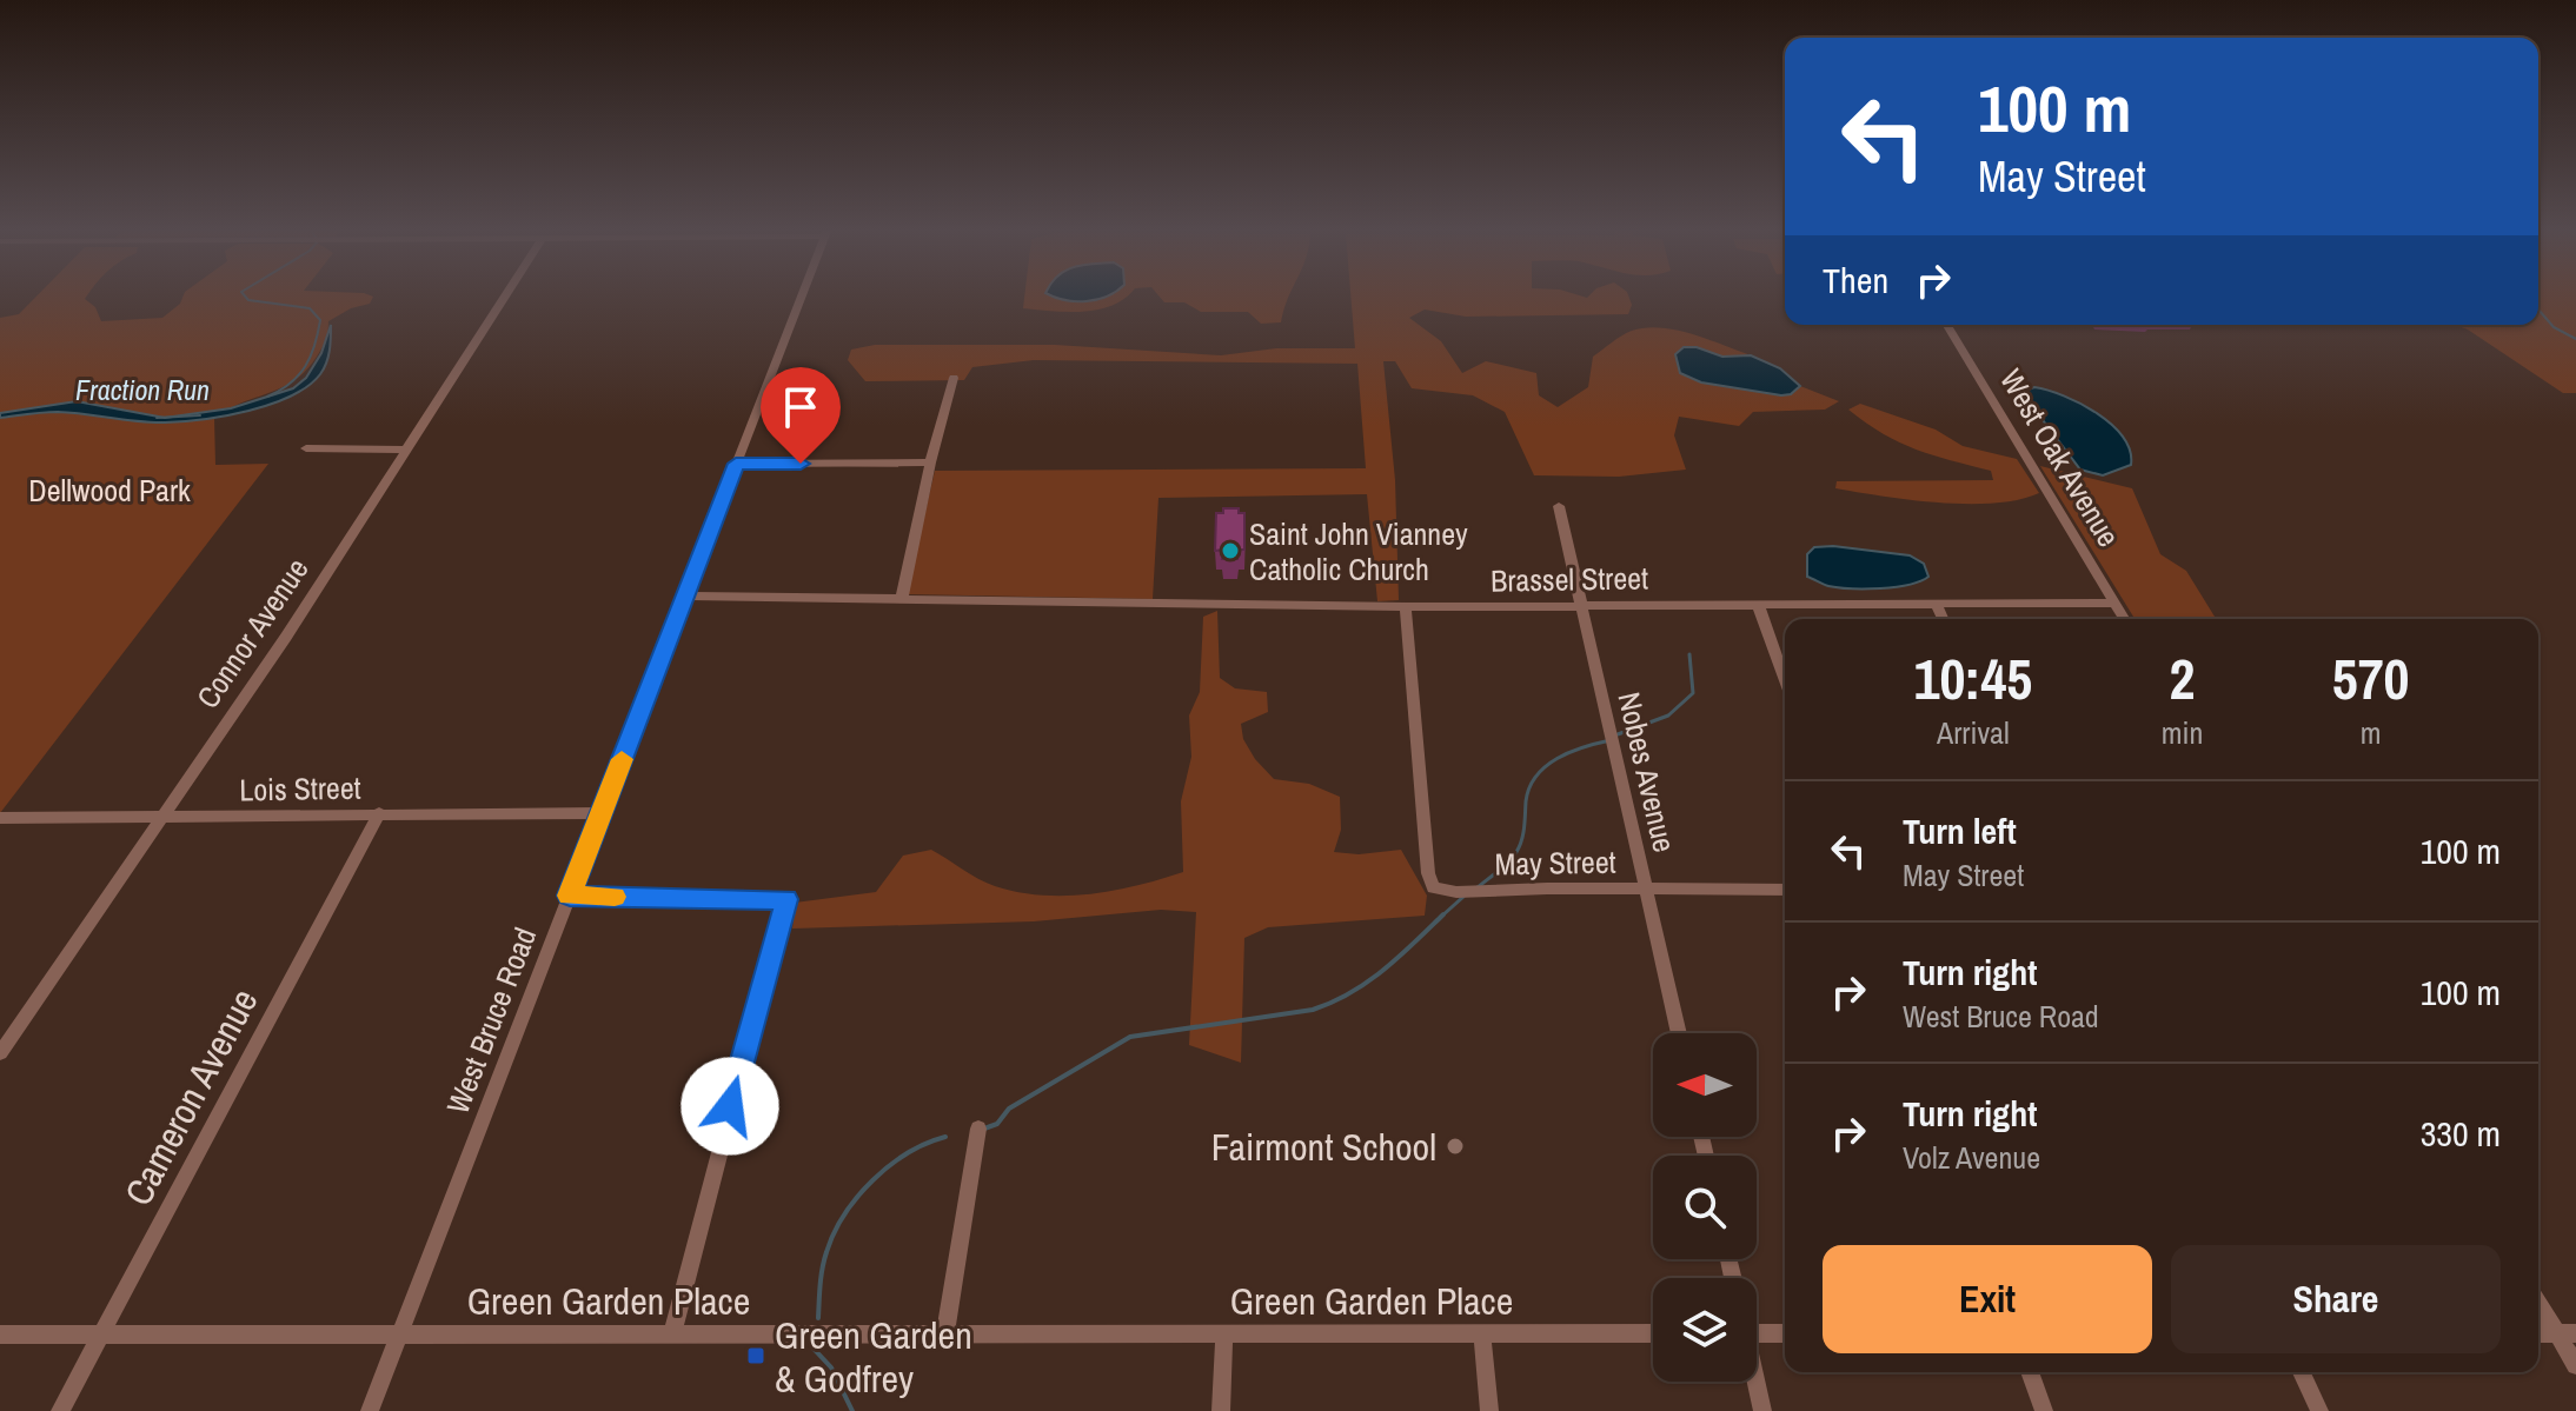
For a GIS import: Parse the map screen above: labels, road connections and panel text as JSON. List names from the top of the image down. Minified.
{"streets":{"street":["West Oak Avenue","Brassel Street","Connor Avenue","Nobes Avenue","Lois Street","May Street","West Bruce Road","Cameron Avenue","Green Garden Place"]},"crossings":[["West Oak Avenue","Brassel Street"],["Brassel Street","Nobes Avenue"],["Brassel Street","May Street"],["Brassel Street","West Bruce Road"],["Connor Avenue","Lois Street"],["Nobes Avenue","May Street"],["Lois Street","West Bruce Road"],["Lois Street","Cameron Avenue"],["West Bruce Road","Green Garden Place"],["Cameron Avenue","Green Garden Place"]],"water":["Fraction Run"],"parks":["Dellwood Park"],"places":{"other":["Saint John Vianney Catholic Church","Fairmont School"],"transit":["Green Garden & Godfrey"]},"north":"left","page":{"turn":["100 m","May Street"],"then":"Then","eta":["10:45","Arrival","2","min","570","m"],"list":[{"name":"Turn left","note":"May Street","value":"100 m"},{"name":"Turn right","note":"West Bruce Road","value":"100 m"},{"name":"Turn right","note":"Volz Avenue","value":"330 m"}],"buttons":["Exit","Share"]}}
